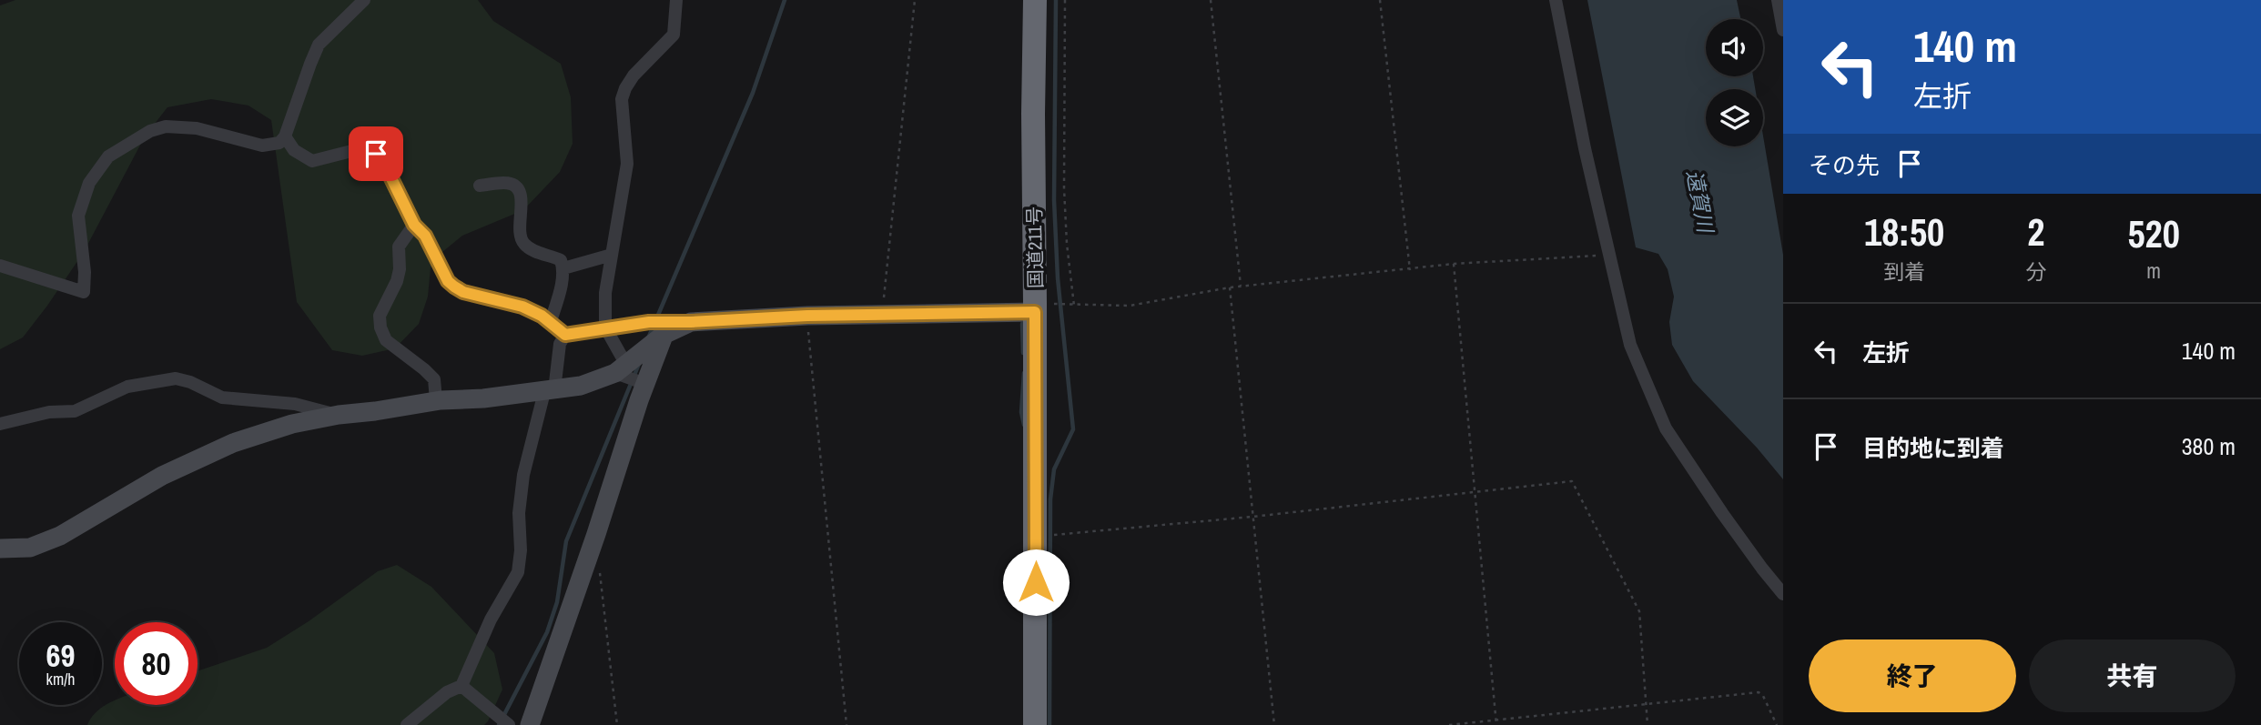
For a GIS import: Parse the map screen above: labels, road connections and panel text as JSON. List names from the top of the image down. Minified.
{"streets":{"highway":["国道211号"]},"water":["遠賀川"],"page":{"turn":["140 m","左折"],"then":"その先","eta":["18:50","到着","2","分","520","m"],"list":[{"name":"左折","value":"140 m"},{"name":"目的地に到着","value":"380 m"}],"speed":"69 km/h","limit":"80","buttons":["終了","共有"]}}
